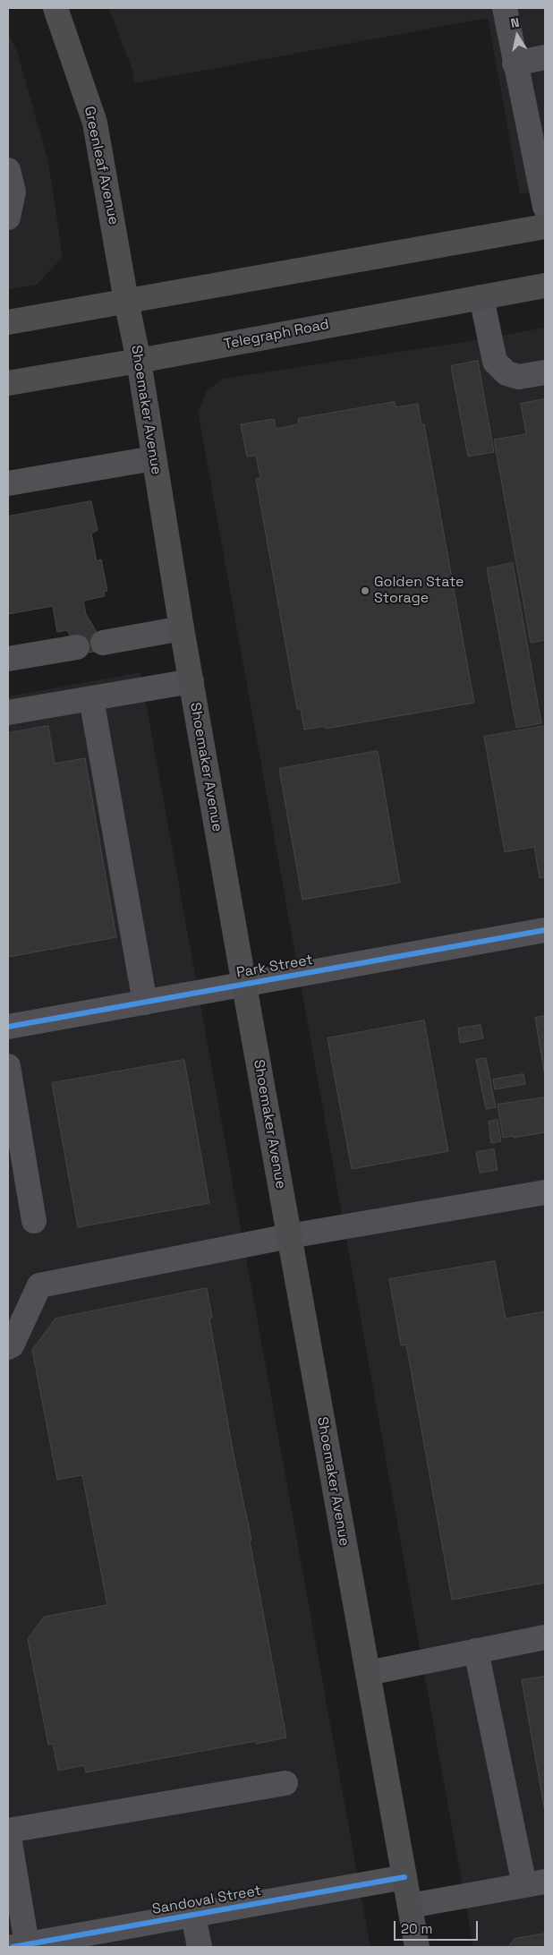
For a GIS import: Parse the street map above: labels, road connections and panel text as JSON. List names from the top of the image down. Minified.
{"streets":{"main road":["Greenleaf Avenue","Telegraph Road","Shoemaker Avenue"],"street":["Park Street","Sandoval Street"]},"crossings":[["Greenleaf Avenue","Shoemaker Avenue"],["Telegraph Road","Shoemaker Avenue"],["Shoemaker Avenue","Park Street"],["Shoemaker Avenue","Sandoval Street"]],"places":["Golden State Storage"],"scale_bar":"20 m","north":"top"}
